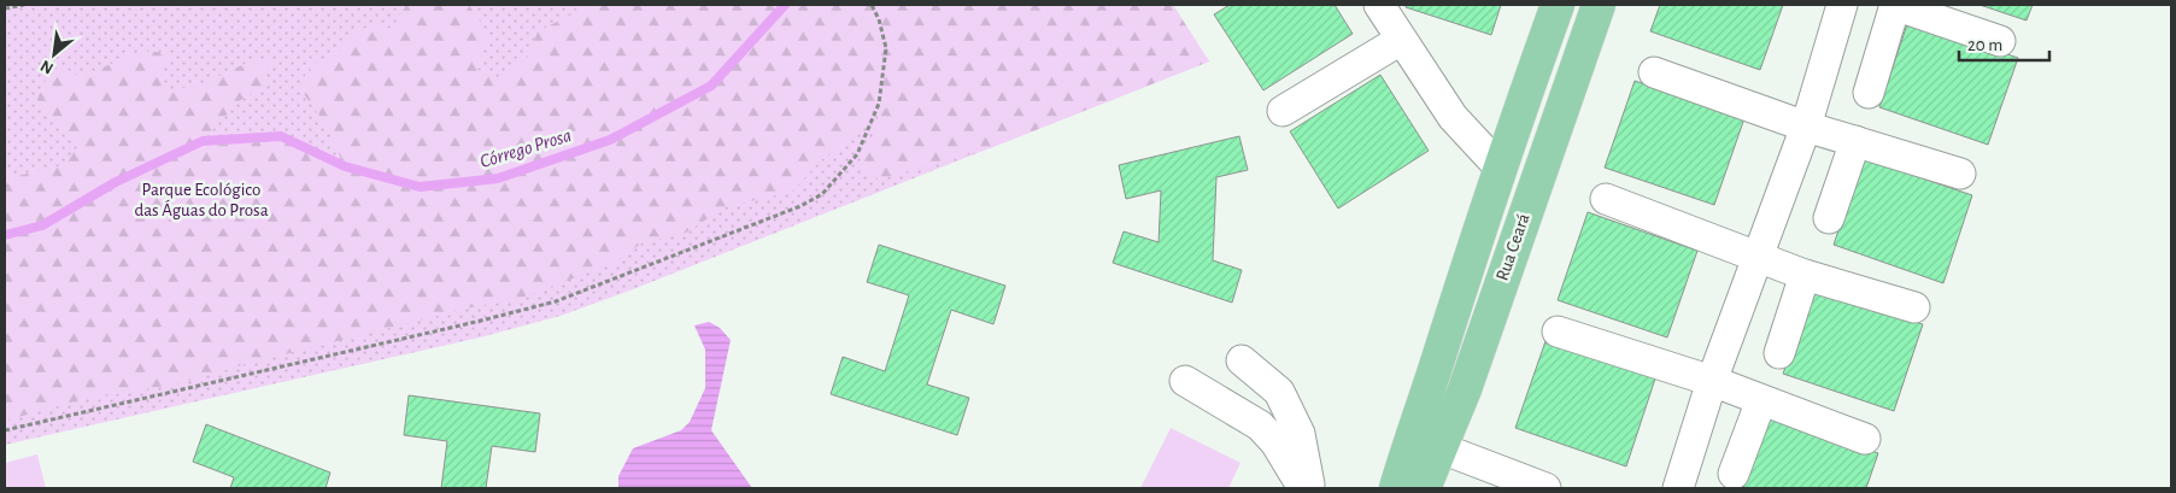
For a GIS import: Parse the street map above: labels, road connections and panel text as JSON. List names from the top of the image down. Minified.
{"streets":{"main road":["Rua Ceará"]},"water":["Córrego Prosa"],"parks":["Parque Ecológico das Águas do Prosa"],"scale_bar":"20 m","north":"bottom left"}
